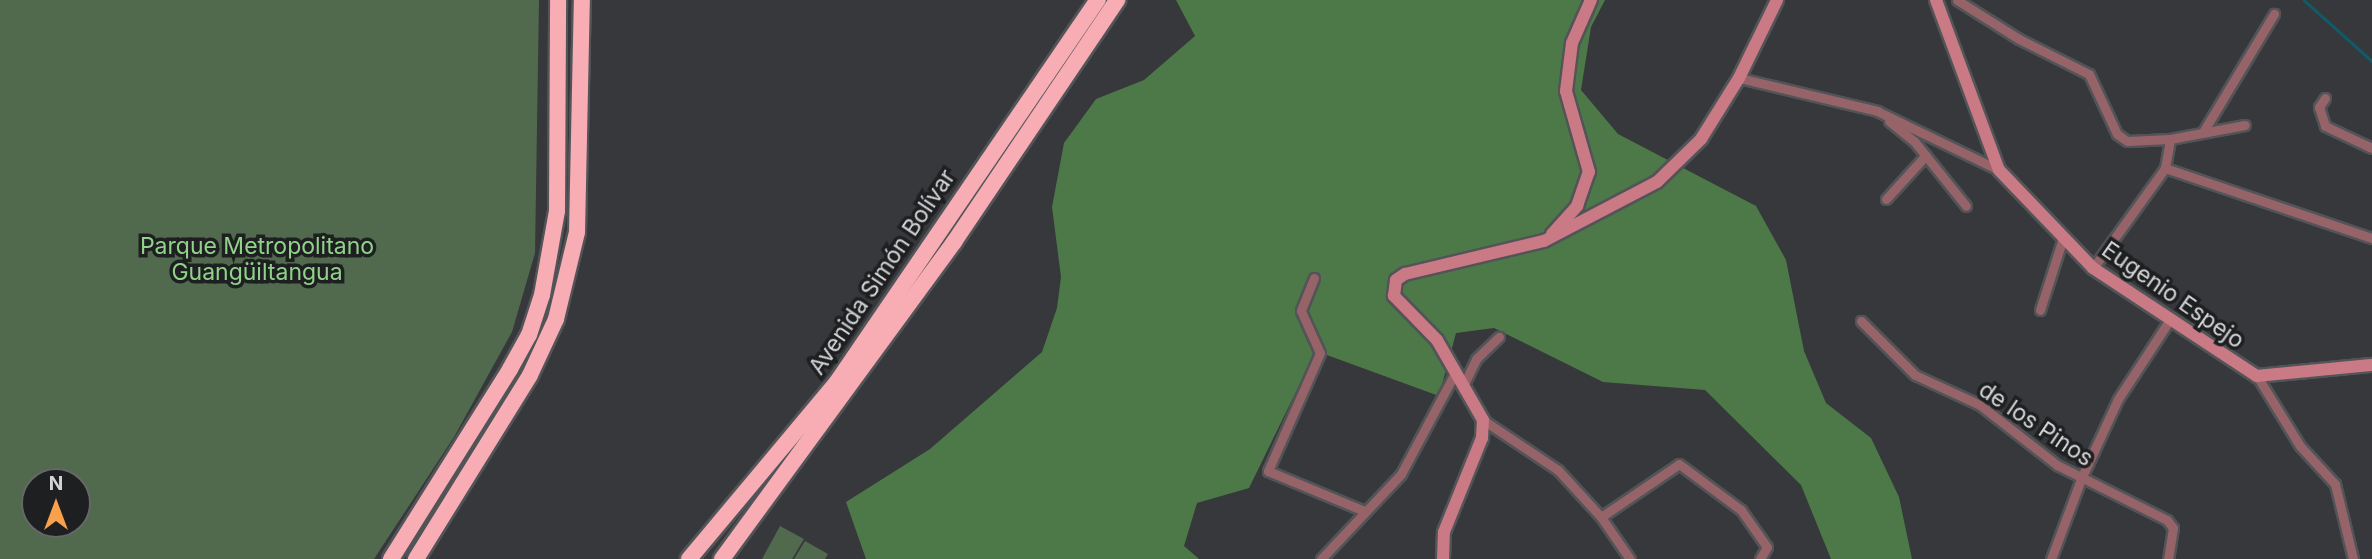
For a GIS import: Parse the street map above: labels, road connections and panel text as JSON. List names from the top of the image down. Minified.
{"streets":{"highway":["Avenida Simón Bolívar"],"street":["Eugenio Espejo","de los Pinos"]},"parks":["Parque Metropolitano Guangüiltangua"],"north":"top"}
